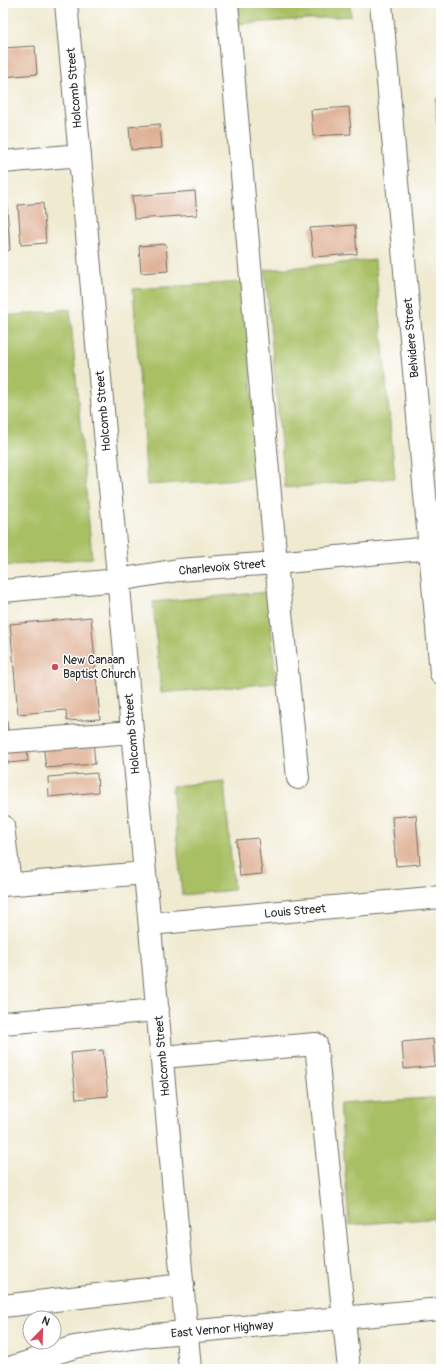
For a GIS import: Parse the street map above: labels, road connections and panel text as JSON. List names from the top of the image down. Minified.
{"streets":{"street":["Holcomb Street","Belvidere Street","Charlevoix Street","Louis Street","East Vernor Highway"]},"crossings":[["Holcomb Street","Charlevoix Street"],["Holcomb Street","Louis Street"],["Holcomb Street","East Vernor Highway"],["Belvidere Street","Charlevoix Street"]],"places":["New Canaan Baptist Church"],"north":"top right"}
